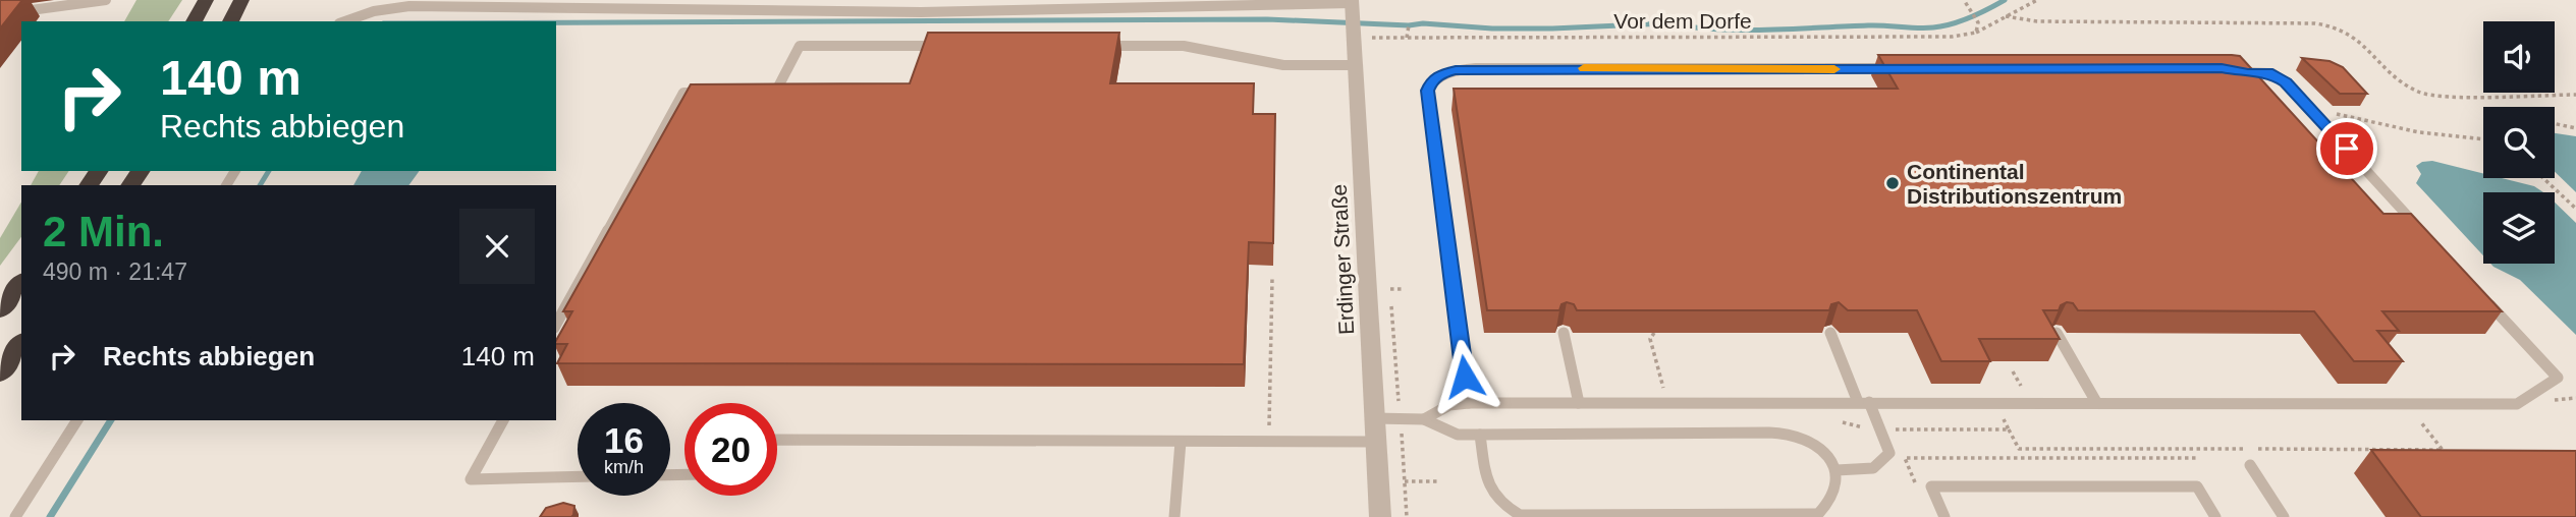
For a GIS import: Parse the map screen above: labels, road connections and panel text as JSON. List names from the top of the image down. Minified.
{"streets":{"street":["Erdinger Straße"],"path":["Vor dem Dorfe"]},"crossings":[["Vor dem Dorfe","Erdinger Straße"]],"places":["Continental Distributionszentrum"],"page":{"turn":["140 m","Rechts abbiegen"],"heading":["2 Min.","490 m · 21:47"],"list":[{"name":"Rechts abbiegen","value":"140 m"}],"speed":"16 km/h","limit":"20"}}
